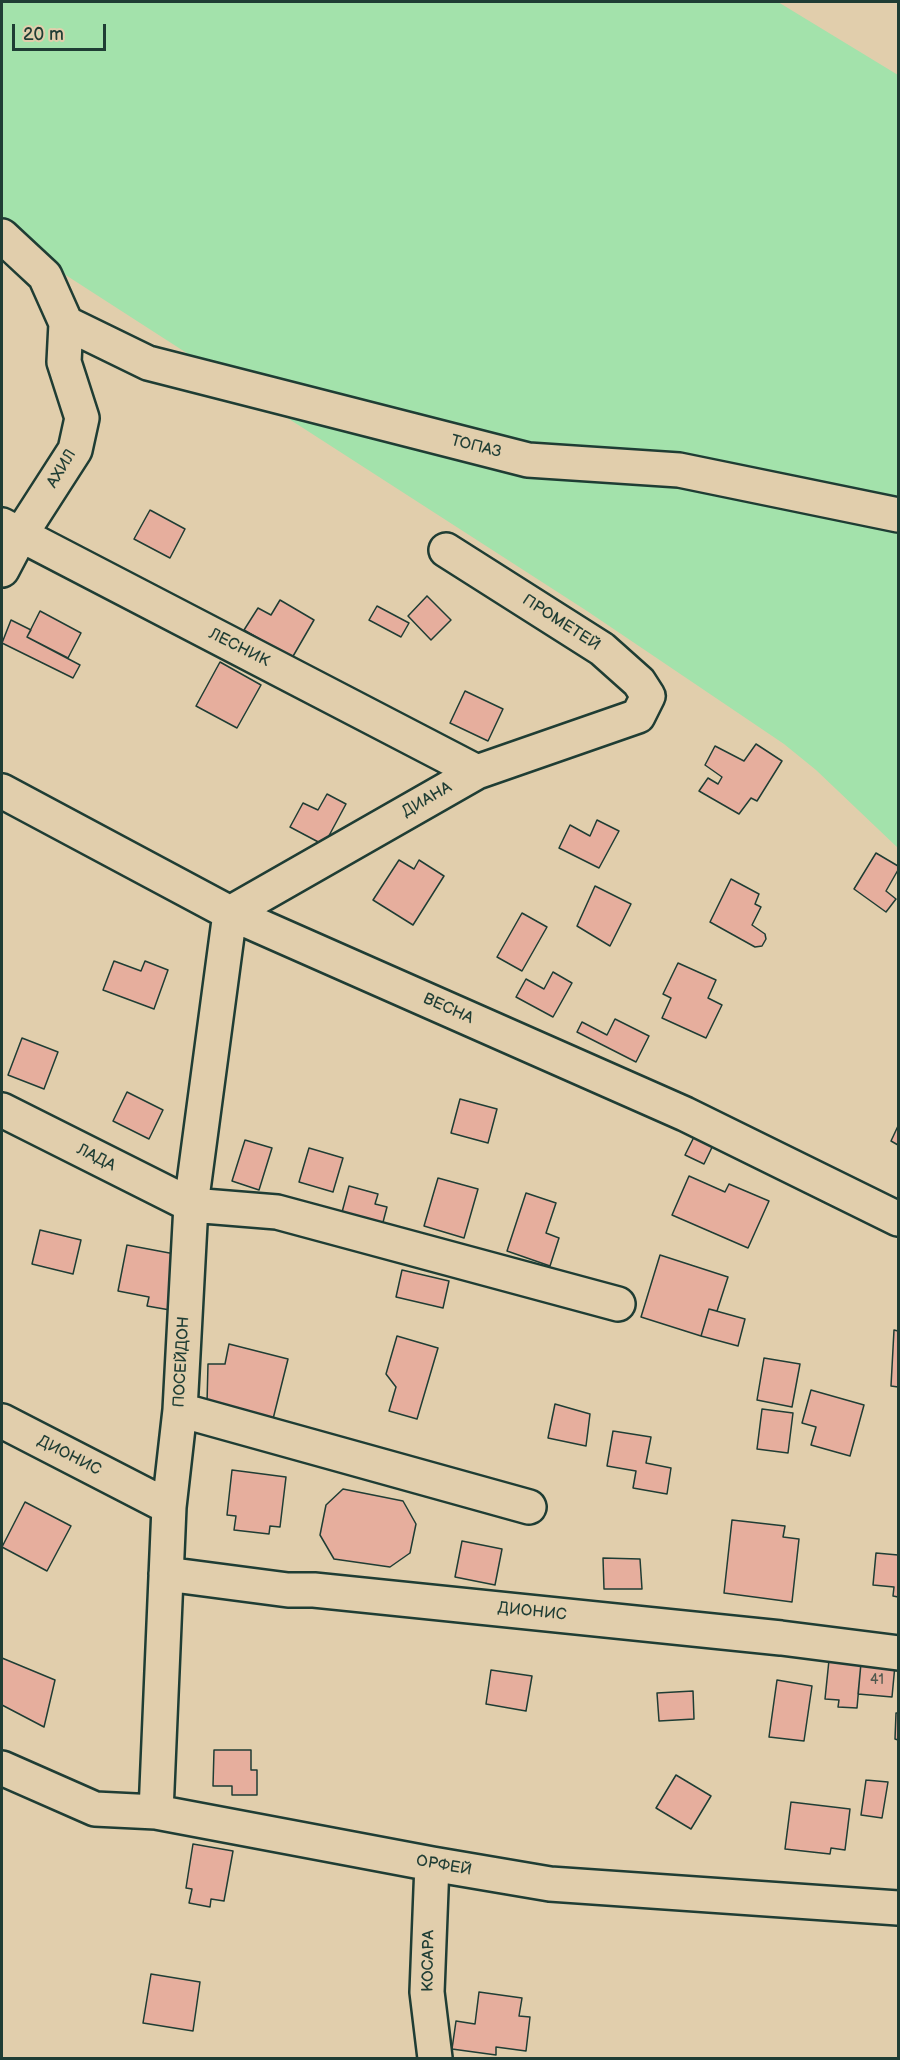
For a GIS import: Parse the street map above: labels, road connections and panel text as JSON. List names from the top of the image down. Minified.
{"streets":{"street":["ТОПАЗ","АХИЛ","ПРОМЕТЕЙ","ЛЕСНИК","ДИАНА","ВЕСНА","ЛАДА","ПОСЕЙДОН","ДИОНИС","ОРФЕЙ","КОСАРА"]},"crossings":[["ТОПАЗ","АХИЛ"],["АХИЛ","ЛЕСНИК"],["ПРОМЕТЕЙ","ДИАНА"],["ЛЕСНИК","ДИАНА"],["ДИАНА","ВЕСНА"],["ДИАНА","ПОСЕЙДОН"],["ВЕСНА","ПОСЕЙДОН"],["ЛАДА","ПОСЕЙДОН"],["ПОСЕЙДОН","ДИОНИС"],["ПОСЕЙДОН","ОРФЕЙ"],["ОРФЕЙ","КОСАРА"]],"house_numbers":["41"],"scale_bar":"20 m"}
